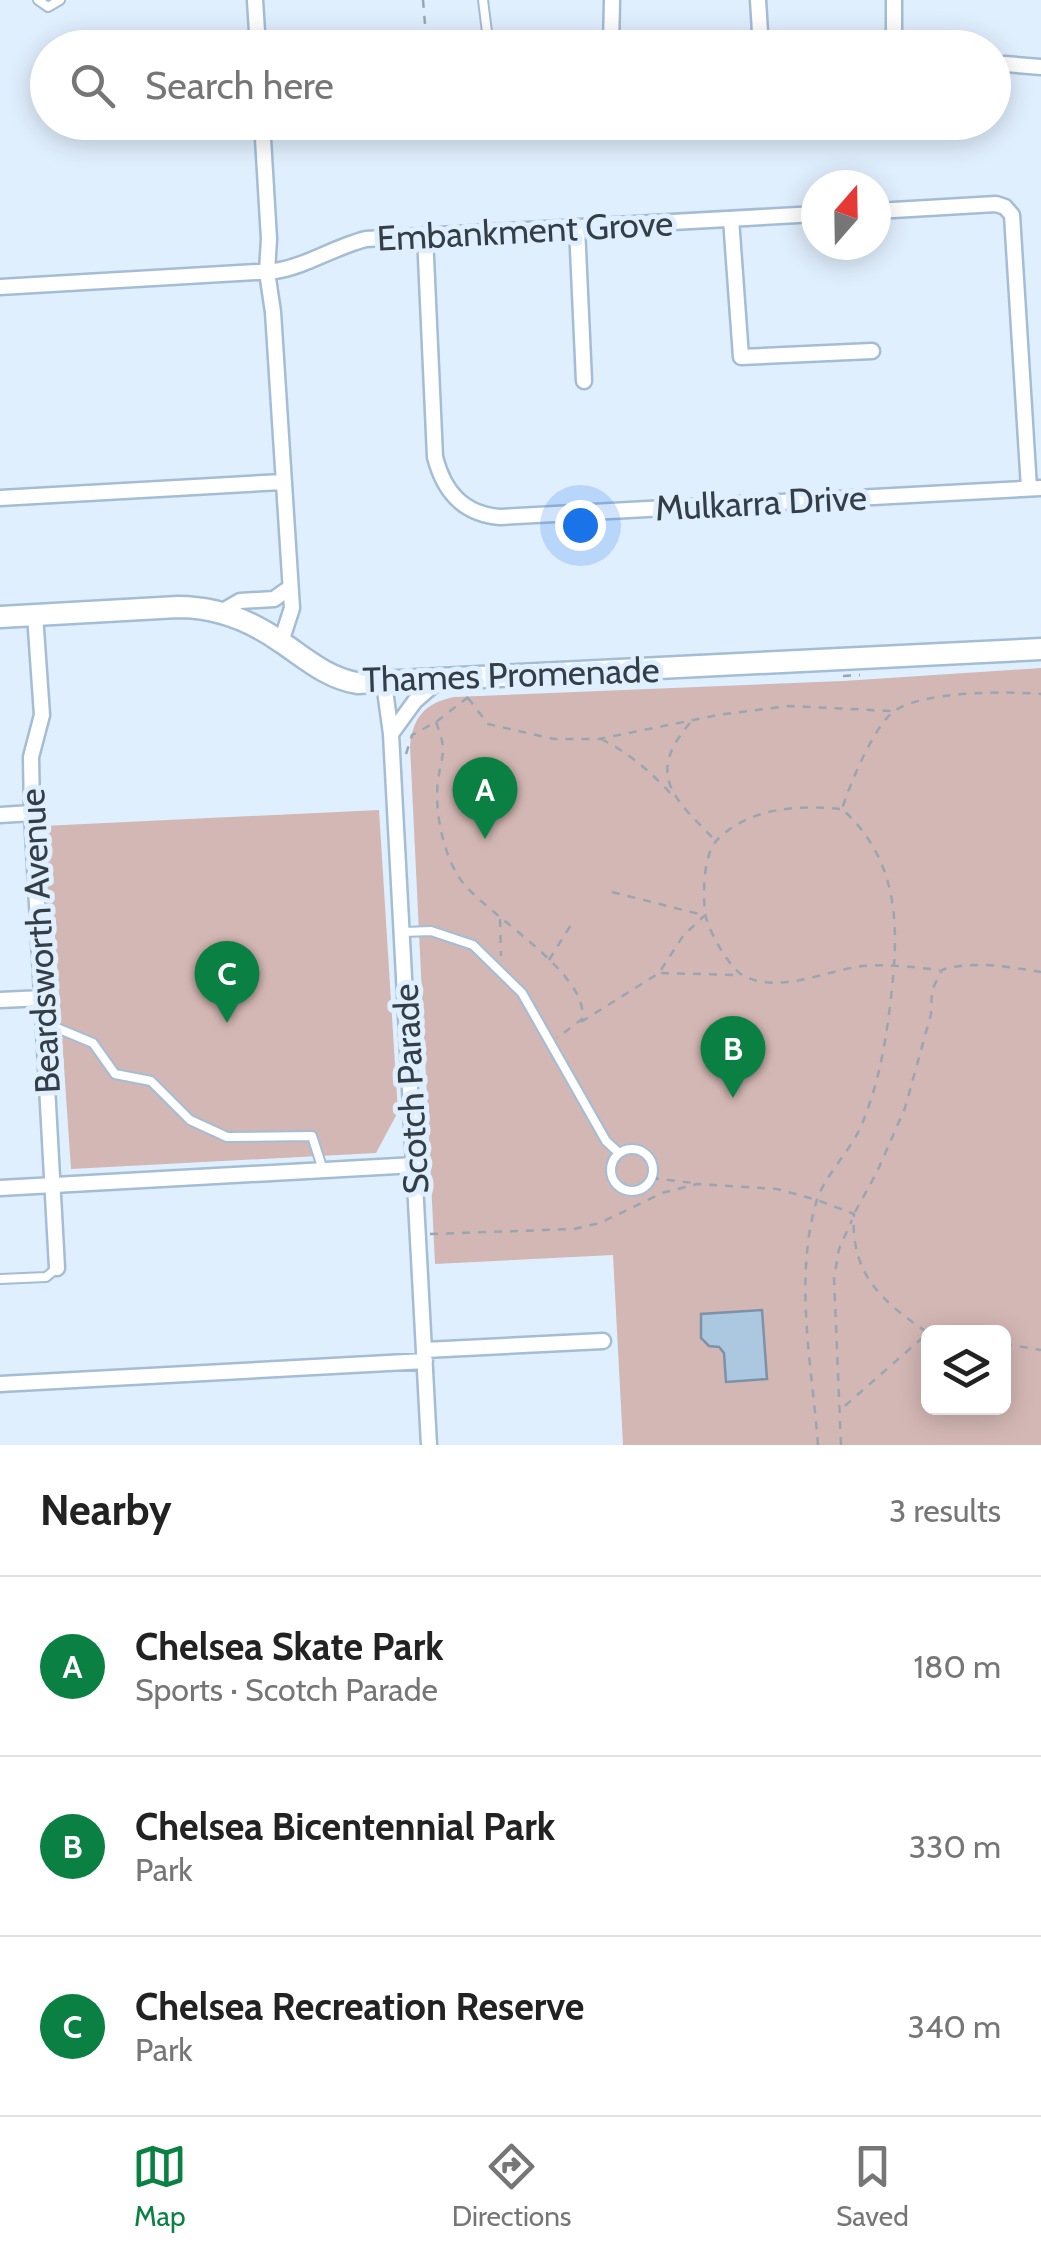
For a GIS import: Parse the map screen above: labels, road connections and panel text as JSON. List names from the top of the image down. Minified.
{"streets":{"main road":["Thames Promenade"],"street":["Embankment Grove","Mulkarra Drive","Beardsworth Avenue","Scotch Parade"]},"crossings":[["Embankment Grove","Mulkarra Drive"],["Thames Promenade","Beardsworth Avenue"],["Thames Promenade","Scotch Parade"]],"north":"top","page":{"search":"Search here","pins":["A","C","B"],"heading":["Nearby","3 results"],"list":[{"mark":"A","name":"Chelsea Skate Park","note":"Sports · Scotch Parade","value":"180 m"},{"mark":"B","name":"Chelsea Bicentennial Park","note":"Park","value":"330 m"},{"mark":"C","name":"Chelsea Recreation Reserve","note":"Park","value":"340 m"}],"nav":["Map","Directions","Saved"]}}
